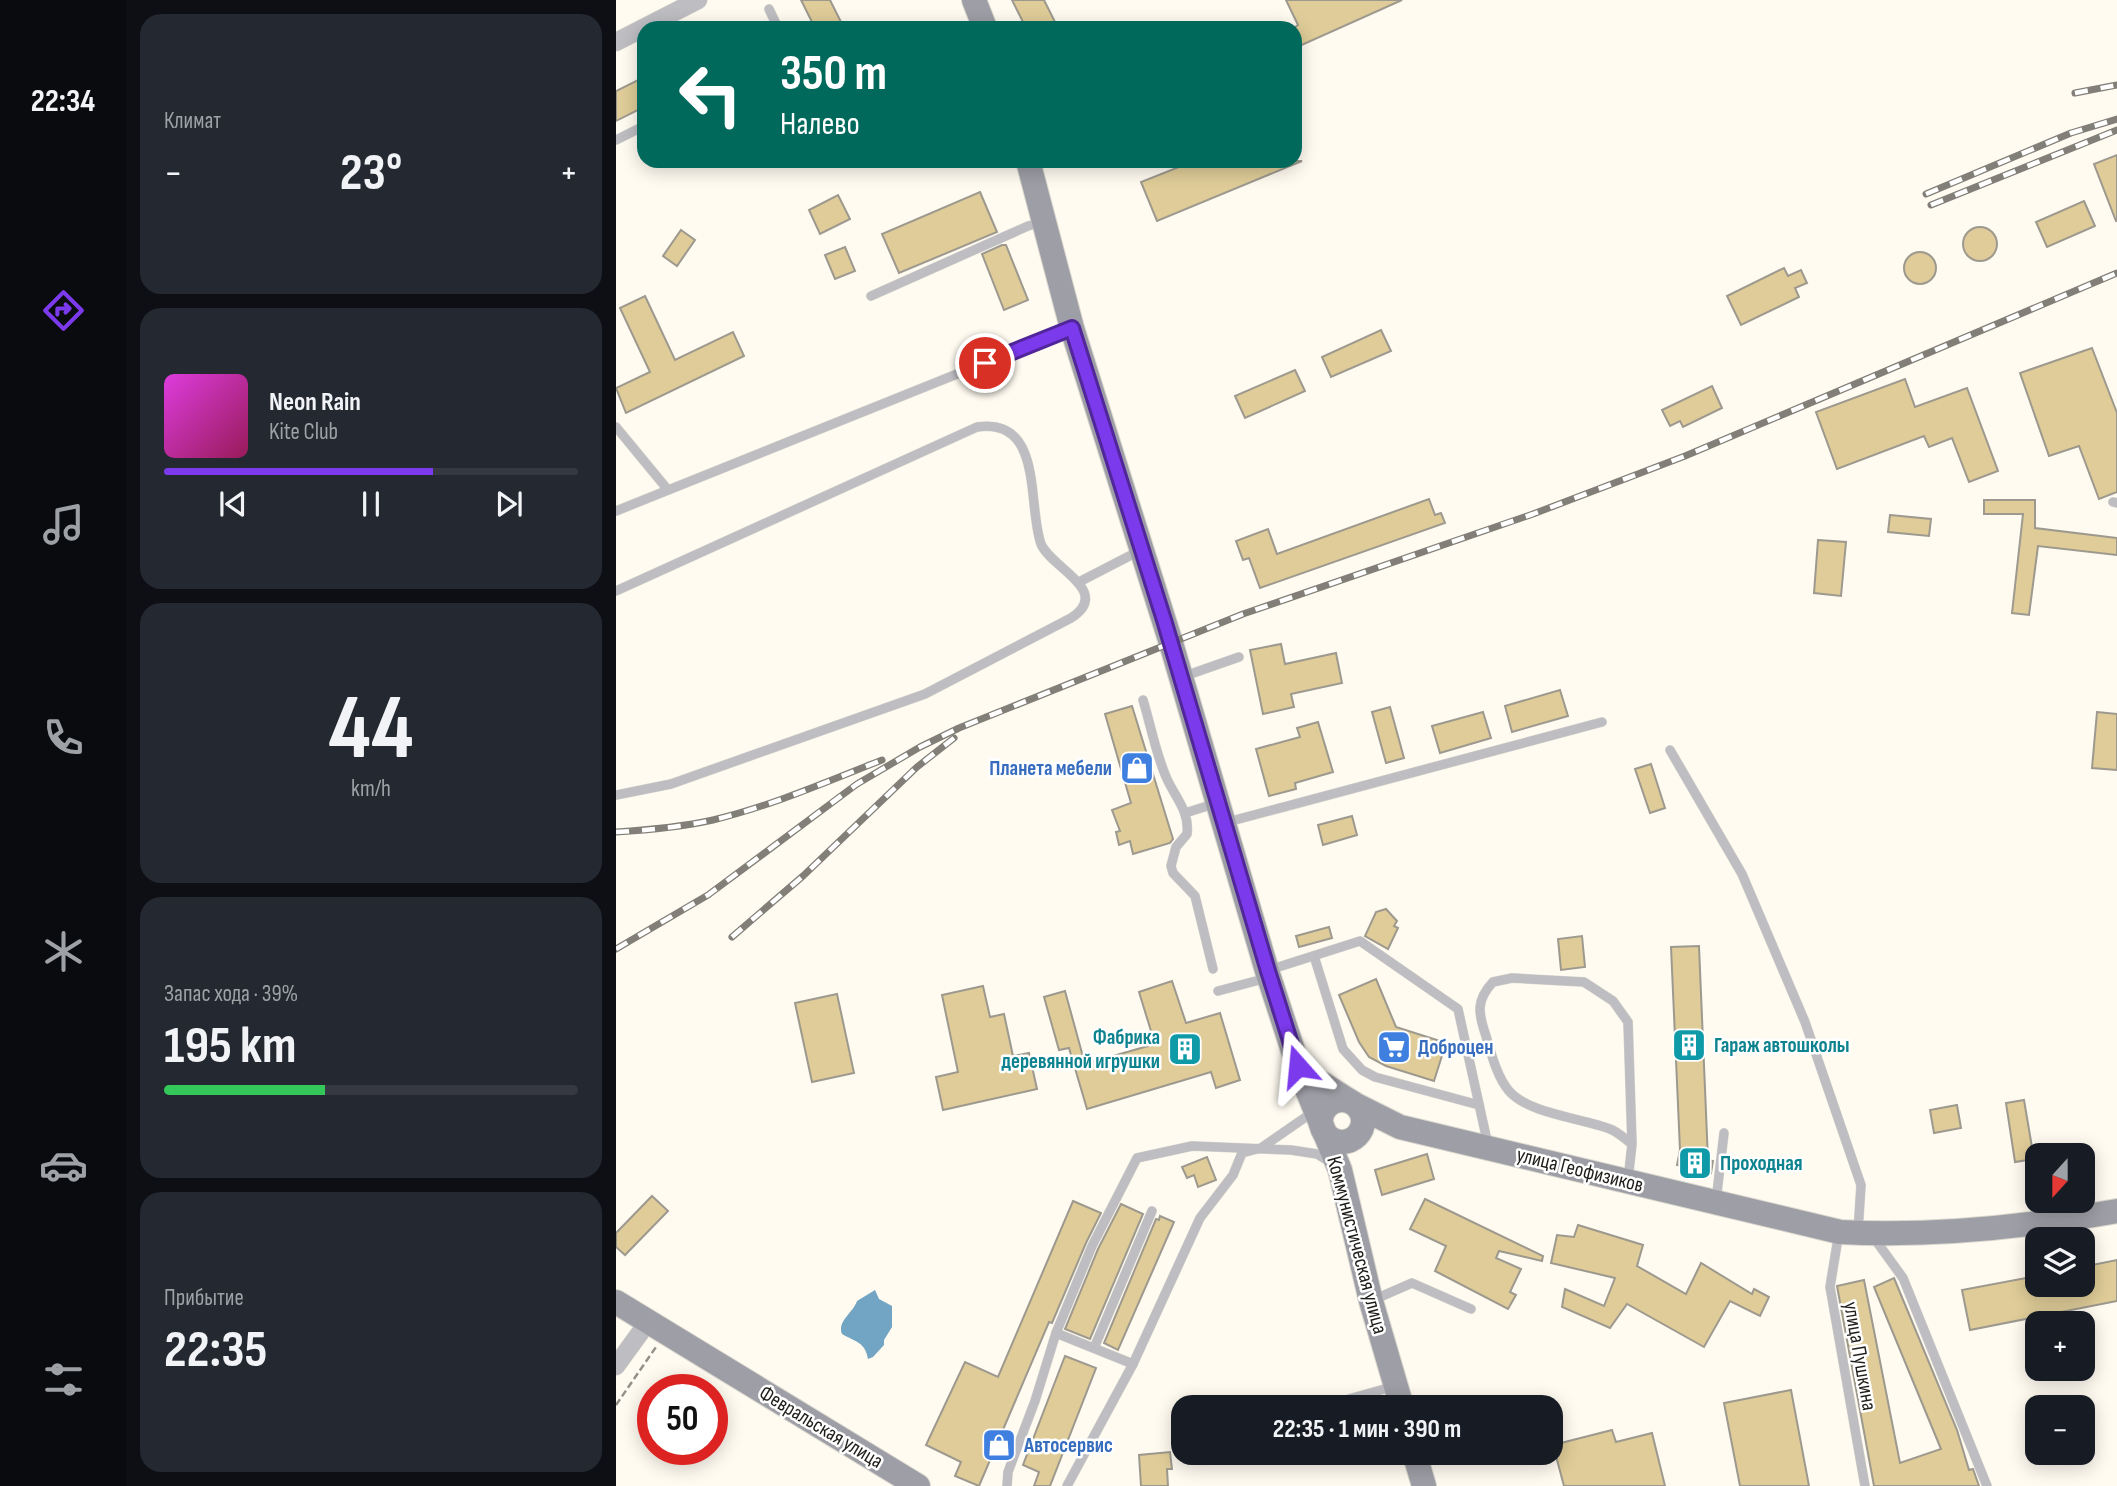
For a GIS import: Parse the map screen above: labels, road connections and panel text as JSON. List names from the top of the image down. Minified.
{"streets":{"main road":["улица Геофизиков","Коммунистическая улица","Февральская улица"],"lane":["улица Пушкина"]},"crossings":[["улица Геофизиков","Коммунистическая улица"],["улица Геофизиков","улица Пушкина"]],"places":{"shop":["Планета мебели","Автосервис"],"building":["Гараж автошколы","Фабрика деревянной игрушки","Проходная"],"supermarket":["Доброцен"]},"north":"bottom","page":{"tabs":"22:34","tile":["Климат",["44","km/h"],["Запас хода · 39%","195 km"],["Прибытие","22:35"]],"turn":["350 m","Налево"],"heat":["−","23°","+"],"song":["Neon Rain","Kite Club"],"map_buttons":["+","−"],"limit":"50","trip":"22:35 · 1 мин · 390 m"}}
